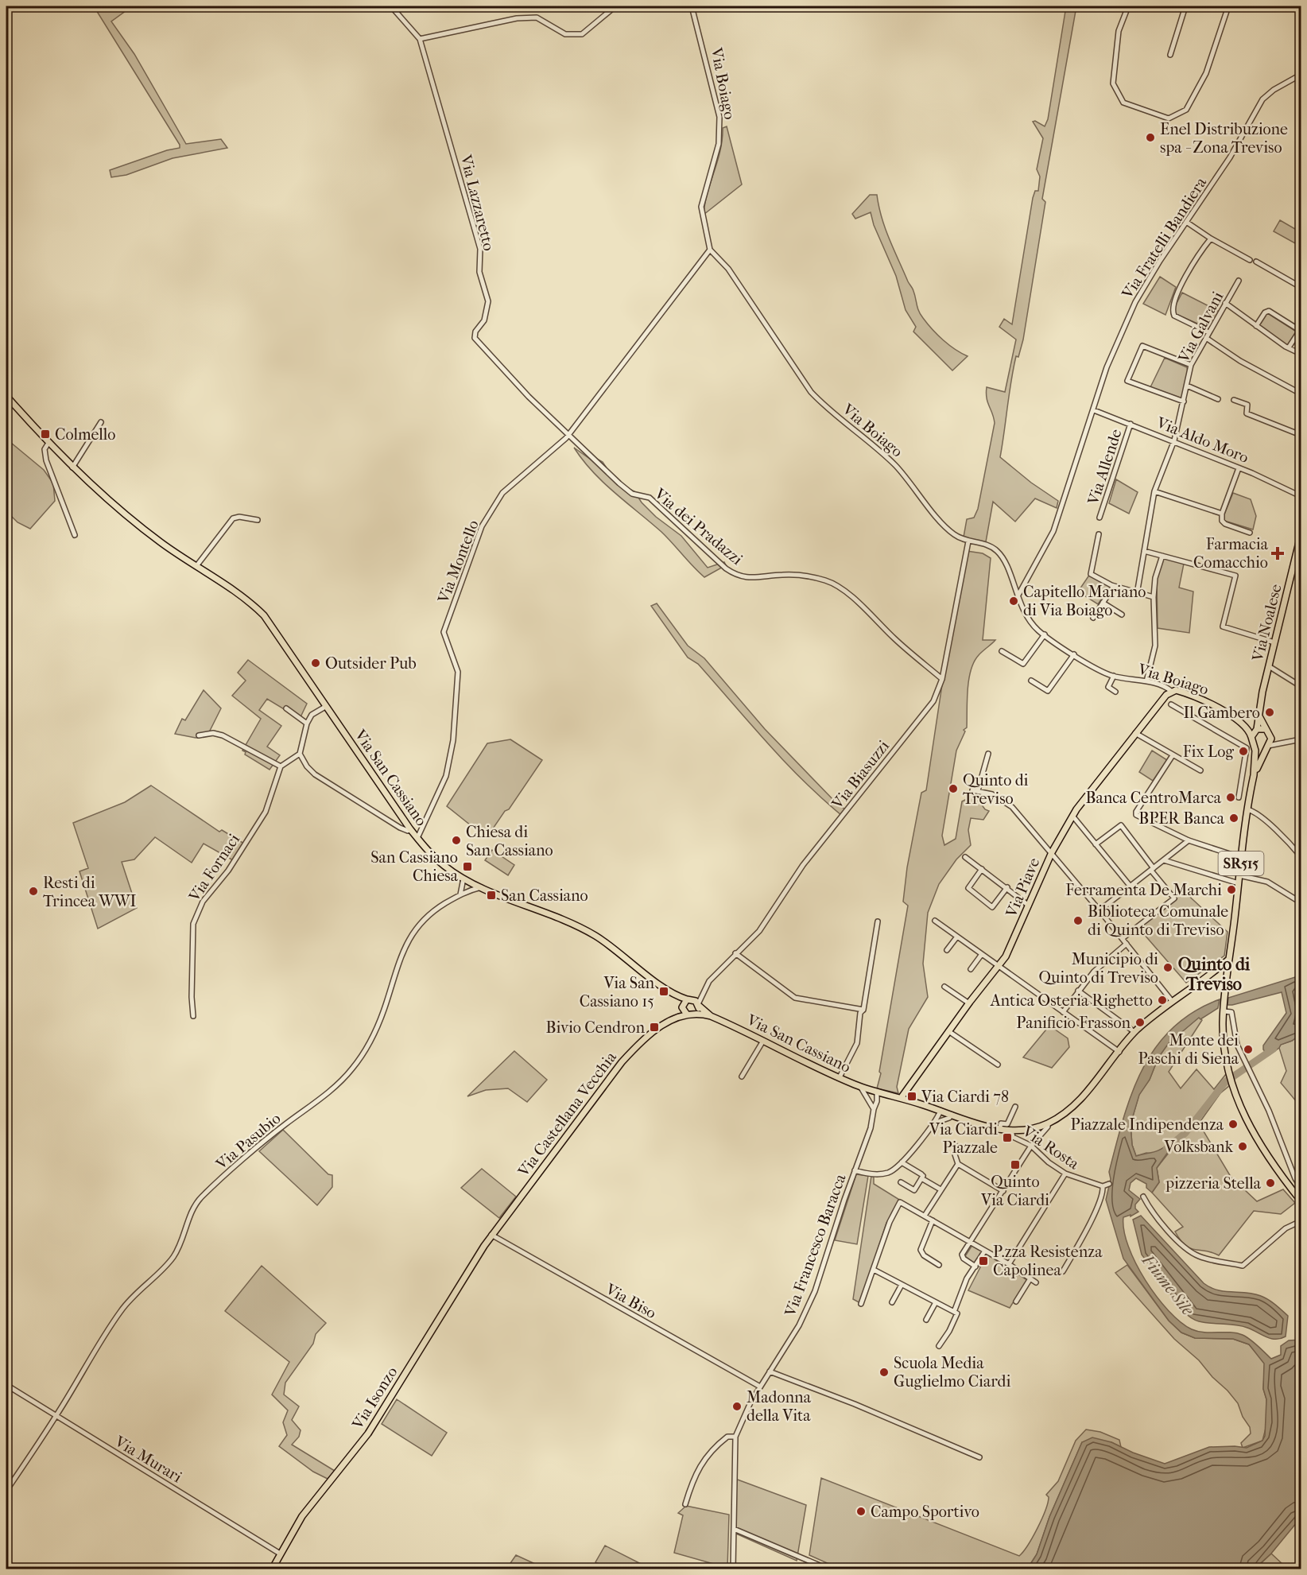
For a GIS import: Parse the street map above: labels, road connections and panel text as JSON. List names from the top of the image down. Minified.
{"streets":{"main road":["Via Boiago","Via Noalese","Via San Cassiano","SR515","Via Piave","Via Castellana Vecchia","Via Isonzo"],"street":["Via Lazzaretto","Via Fratelli Bandiera","Via Galvani","Via Aldo Moro","Via Allende","Via dei Pradazzi","Via Montello","Via Biasuzzi","Via Fornaci","Via Pasubio","Via Rosta","Via Francesco Baracca","Via Biso","Via Murari"]},"crossings":[["Via Boiago","Via Fratelli Bandiera"],["Via Boiago","Via Montello"],["Via Boiago","Via Noalese"],["Via Boiago","Via Biasuzzi"],["Via Boiago","SR515"],["Via Boiago","Via Piave"],["Via Lazzaretto","Via dei Pradazzi"],["Via Lazzaretto","Via Montello"],["Via Fratelli Bandiera","Via Aldo Moro"],["Via Galvani","Via Aldo Moro"],["Via Aldo Moro","Via Allende"],["Via dei Pradazzi","Via Montello"],["Via dei Pradazzi","Via Biasuzzi"],["Via Montello","Via San Cassiano"],["Via Noalese","SR515"],["Via Biasuzzi","Via San Cassiano"],["Via Biasuzzi","Via Castellana Vecchia"],["Via San Cassiano","Via Piave"],["Via San Cassiano","Via Castellana Vecchia"],["Via San Cassiano","Via Pasubio"],["Via San Cassiano","Via Rosta"],["Via San Cassiano","Via Francesco Baracca"],["Via Castellana Vecchia","Via Biso"],["Via Castellana Vecchia","Via Isonzo"],["Via Pasubio","Via Murari"],["Via Francesco Baracca","Via Biso"],["Via Biso","Via Isonzo"],["Via Isonzo","Via Murari"]],"districts":["Quinto di Treviso"],"water":["Fiume Sile"],"places":{"other":["Enel Distribuzione spa - Zona Treviso","Capitello Mariano di Via Boiago","Outsider Pub","Il Gambero","Fix Log","Quinto di Treviso","Banca CentroMarca","BPER Banca","Chiesa di San Cassiano","Ferramenta De Marchi","Resti di Trincea WWI","Biblioteca Comunale di Quinto di Treviso","Municipio di Quinto di Treviso","Antica Osteria Righetto","Panificio Frasson","Monte dei Paschi di Siena","Piazzale Indipendenza","Volksbank","pizzeria Stella","Scuola Media Guglielmo Ciardi","Madonna della Vita","Campo Sportivo"],"transit":["Colmello","San Cassiano Chiesa","San Cassiano","Via San Cassiano 15","Bivio Cendron","Via Ciardi 78","Via Ciardi Piazzale","Quinto Via Ciardi","P.zza Resistenza Capolinea"],"health":["Farmacia Comacchio"]}}
